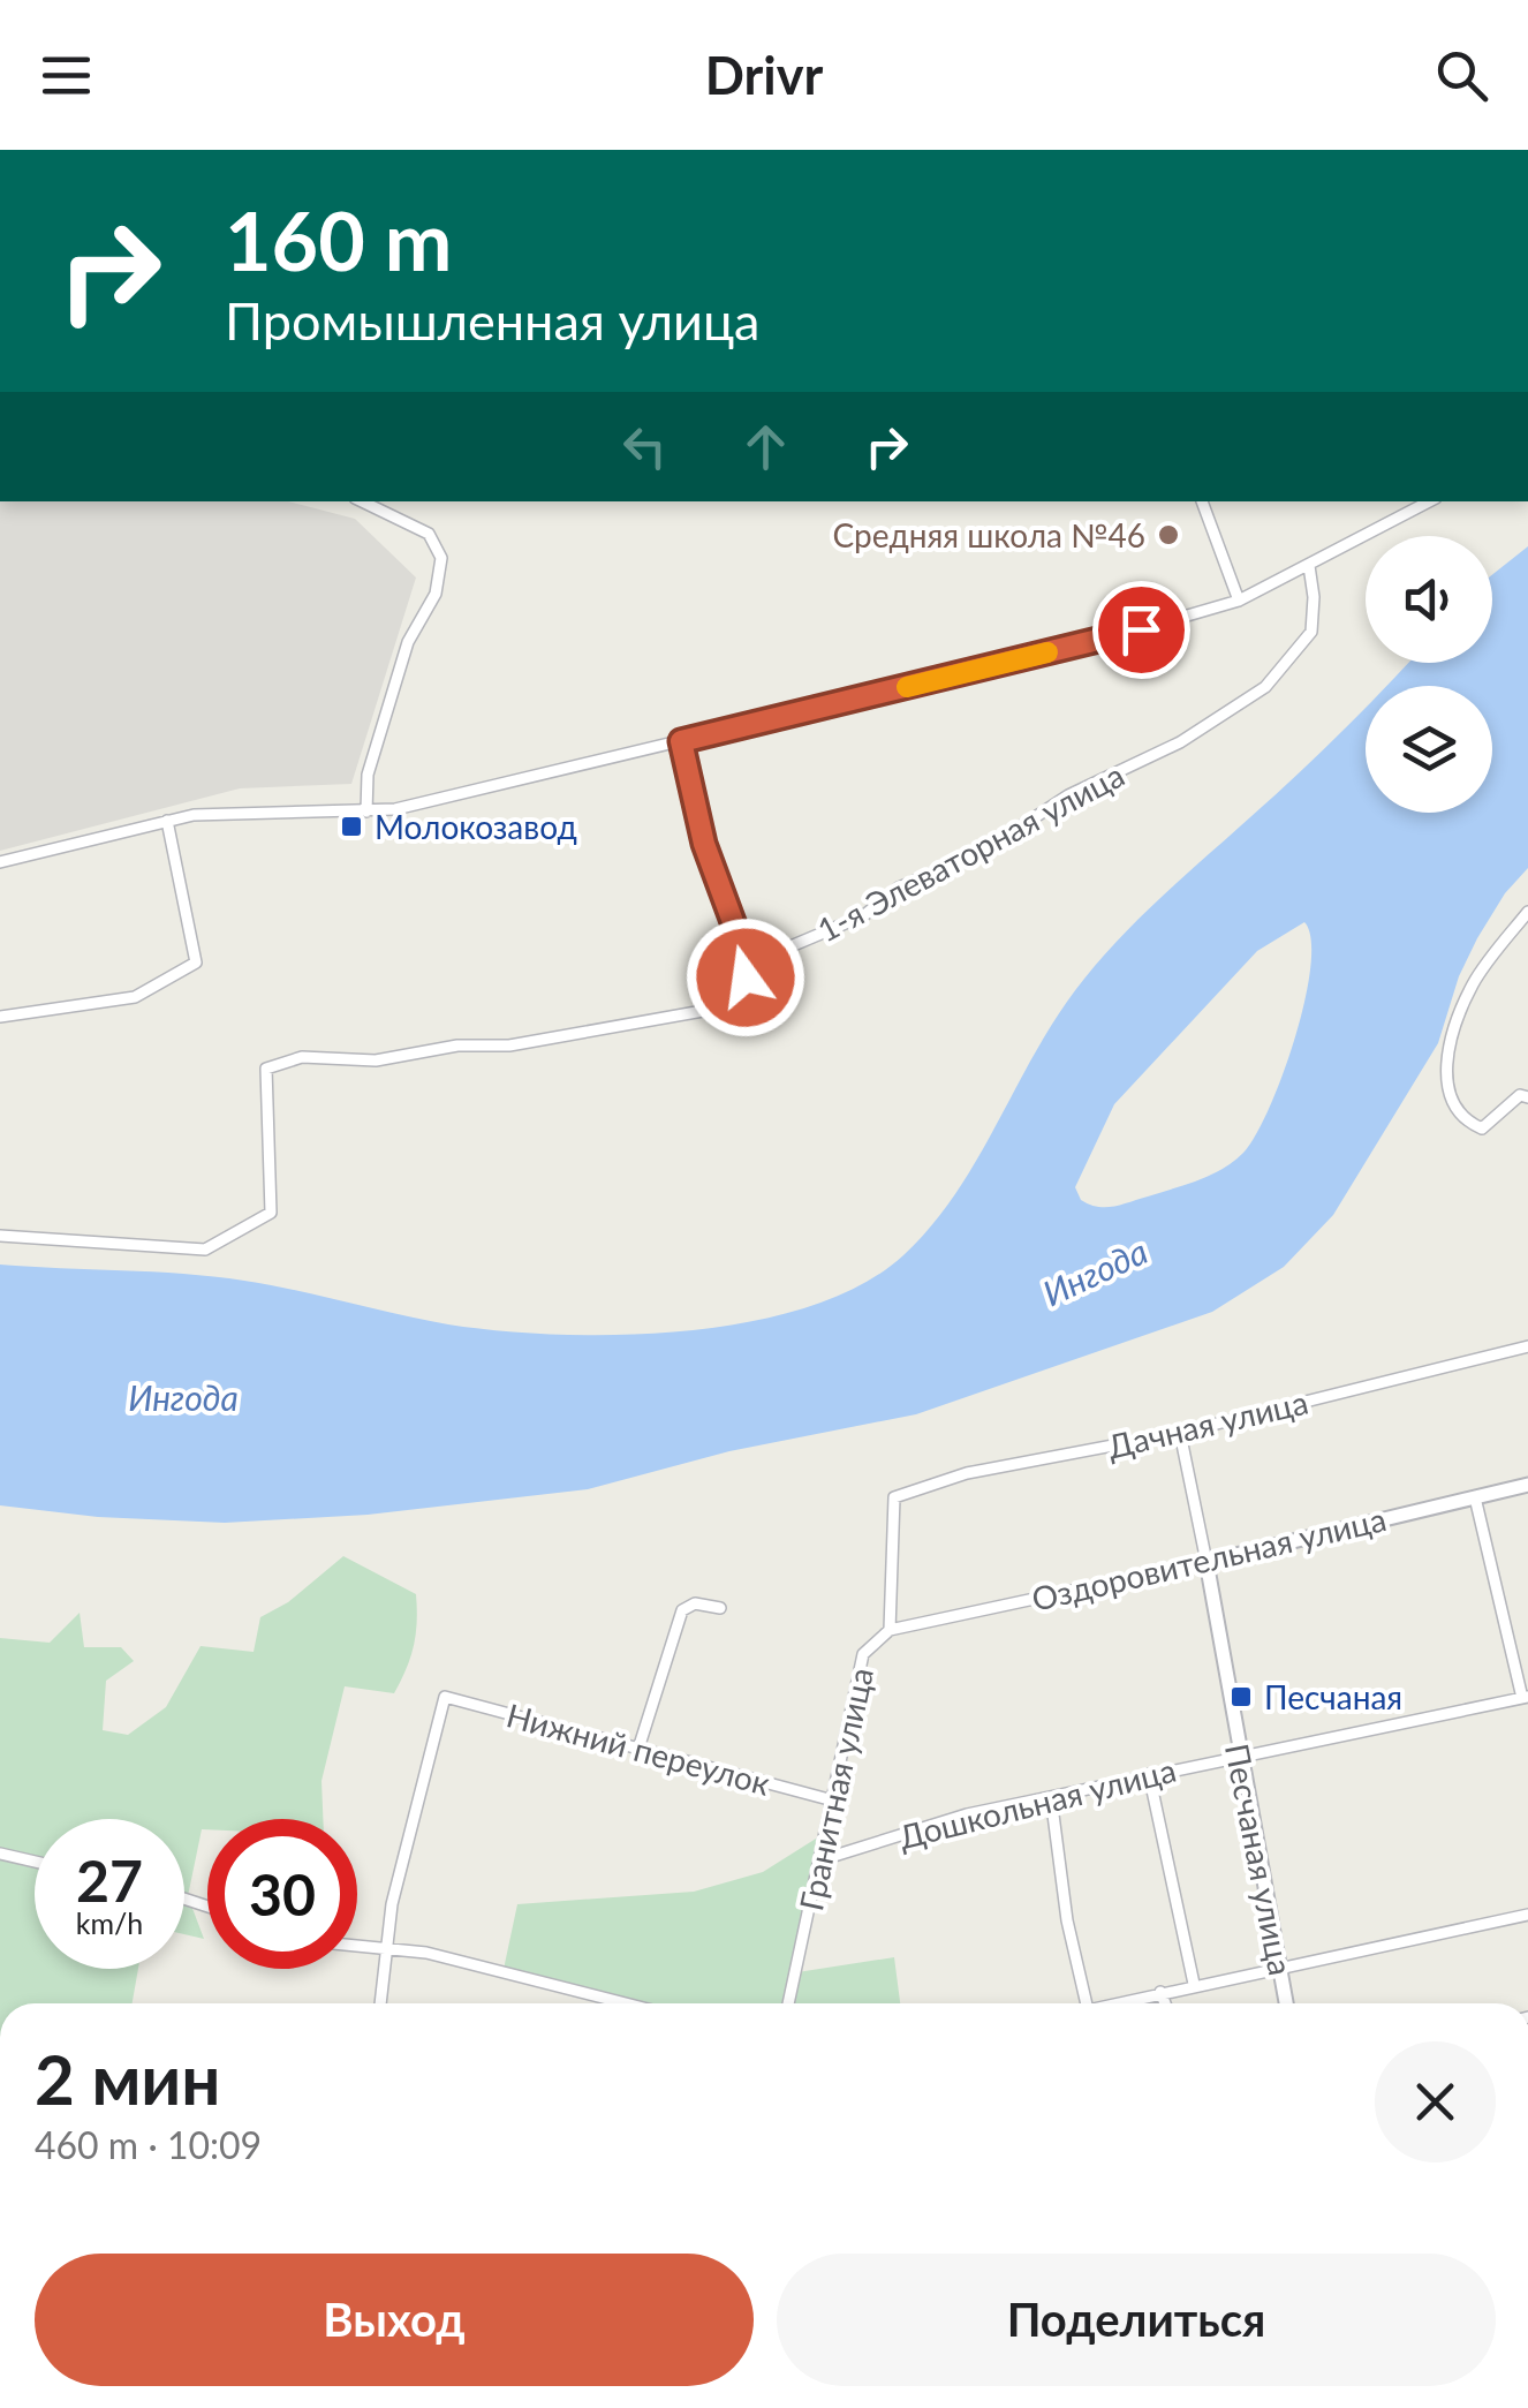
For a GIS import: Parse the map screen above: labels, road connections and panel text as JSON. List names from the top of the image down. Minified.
{"streets":{"street":["1-я Элеваторная улица","Дачная улица","Оздоровительная улица","Нижний переулок","Гранитная улица","Дошкольная улица","Песчаная улица"]},"crossings":[["Дачная улица","Гранитная улица"],["Дачная улица","Песчаная улица"],["Оздоровительная улица","Гранитная улица"],["Оздоровительная улица","Песчаная улица"],["Нижний переулок","Гранитная улица"],["Гранитная улица","Дошкольная улица"],["Дошкольная улица","Песчаная улица"]],"water":["Ингода"],"places":{"other":["Средняя школа №46"],"transit":["Молокозавод","Песчаная"]},"page":{"header":"Drivr","turn":["160 m","Промышленная улица"],"speed":"27 km/h","limit":"30","heading":["2 мин","460 m · 10:09"],"buttons":["Выход","Поделиться"]}}
